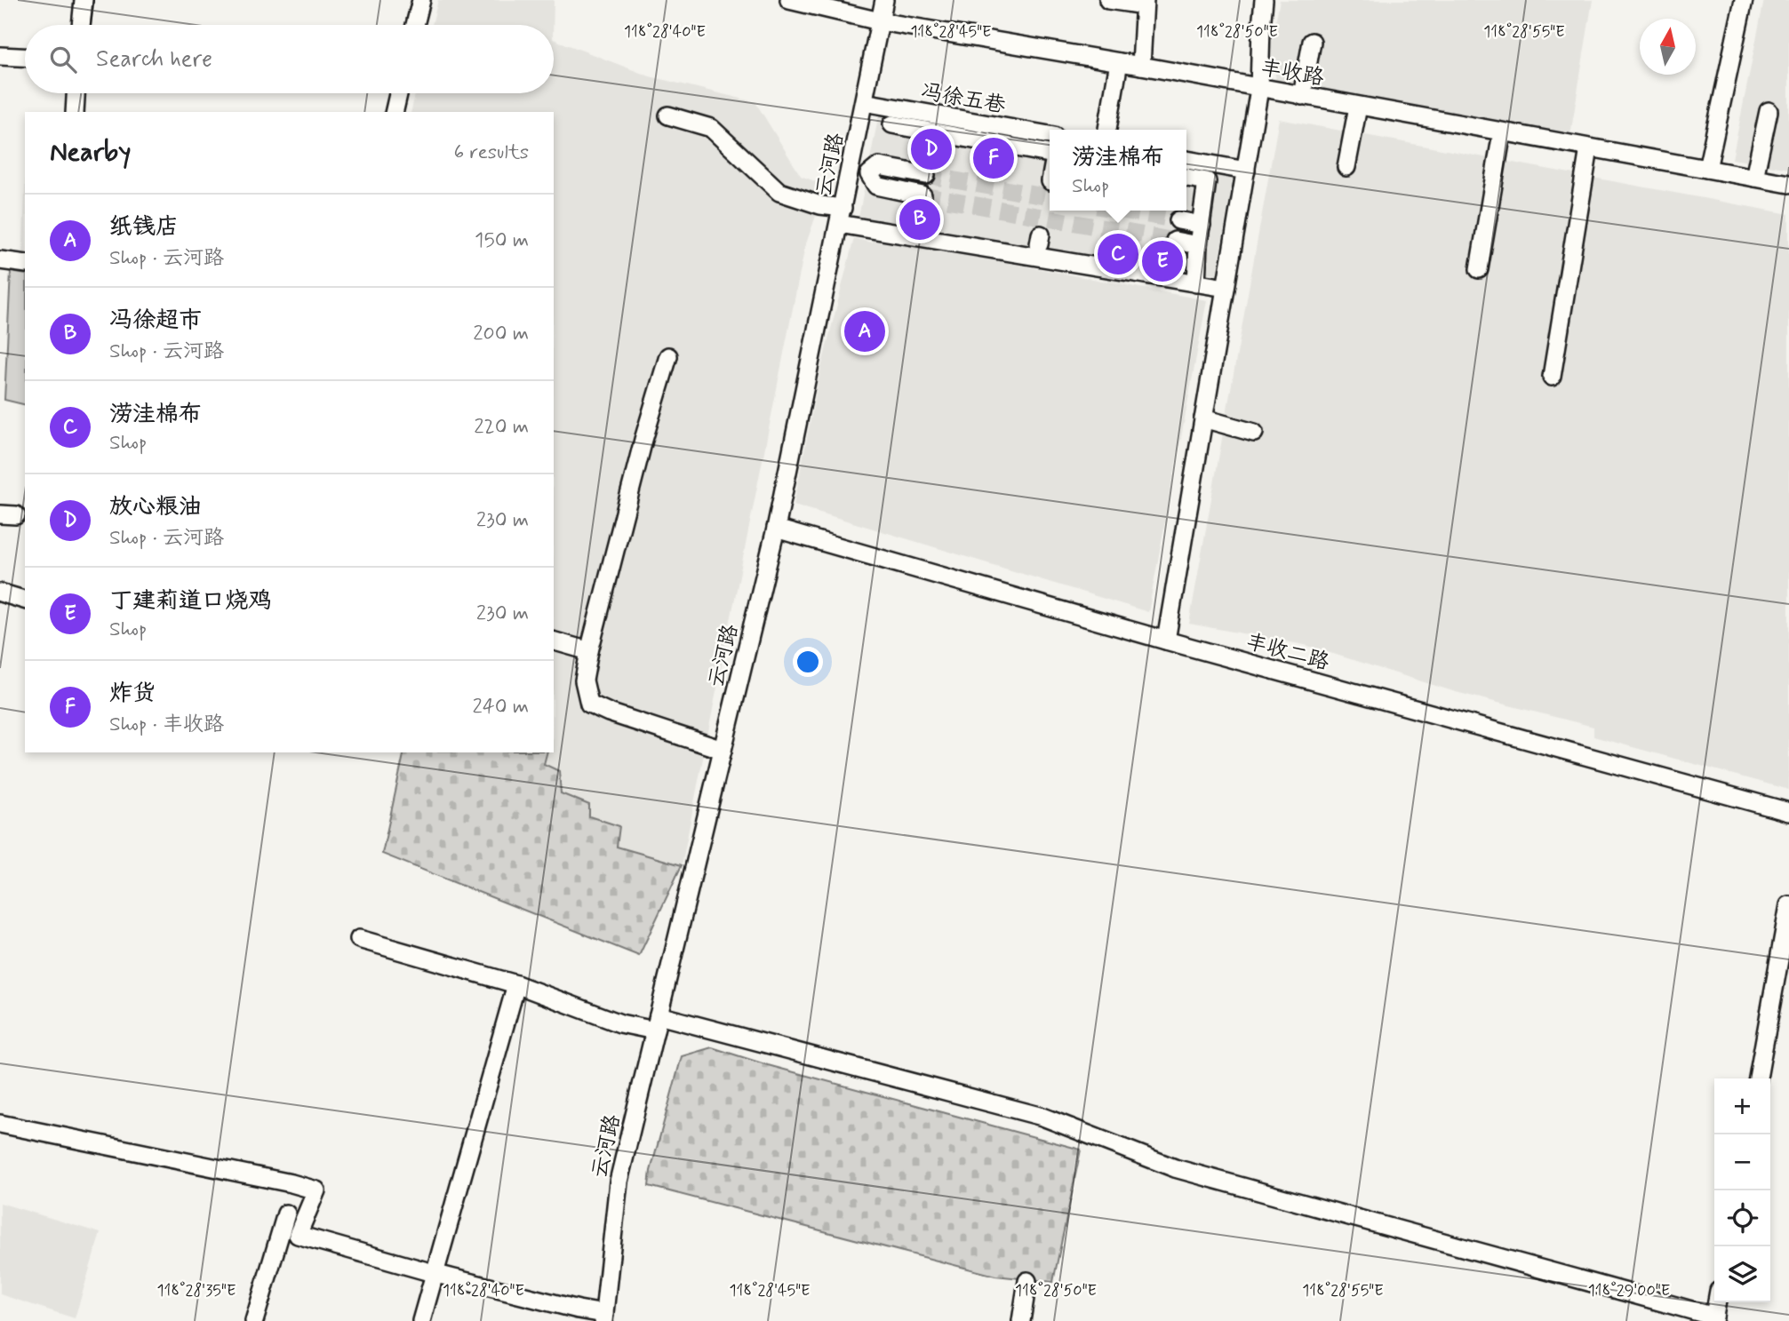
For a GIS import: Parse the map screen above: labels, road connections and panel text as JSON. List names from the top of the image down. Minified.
{"streets":{"street":["丰收路","冯徐五巷","云河路","丰收二路"]},"crossings":[["丰收路","云河路"],["冯徐五巷","云河路"],["云河路","丰收二路"]],"north":"top","page":{"search":"Search here","heading":["Nearby","6 results"],"pins":["D","F","B","C","E","A"],"popup":["涝洼棉布","Shop"],"list":[{"mark":"A","name":"纸钱店","note":"Shop · 云河路","value":"150 m"},{"mark":"B","name":"冯徐超市","note":"Shop · 云河路","value":"200 m"},{"mark":"C","name":"涝洼棉布","note":"Shop","value":"220 m"},{"mark":"D","name":"放心粮油","note":"Shop · 云河路","value":"230 m"},{"mark":"E","name":"丁建莉道口烧鸡","note":"Shop","value":"230 m"},{"mark":"F","name":"炸货","note":"Shop · 丰收路","value":"240 m"}],"map_buttons":["+","−"]},"coordinates":["118°28'40\"E","118°28'45\"E","118°28'50\"E","118°28'55\"E","118°28'35\"E","118°29'00\"E"]}
